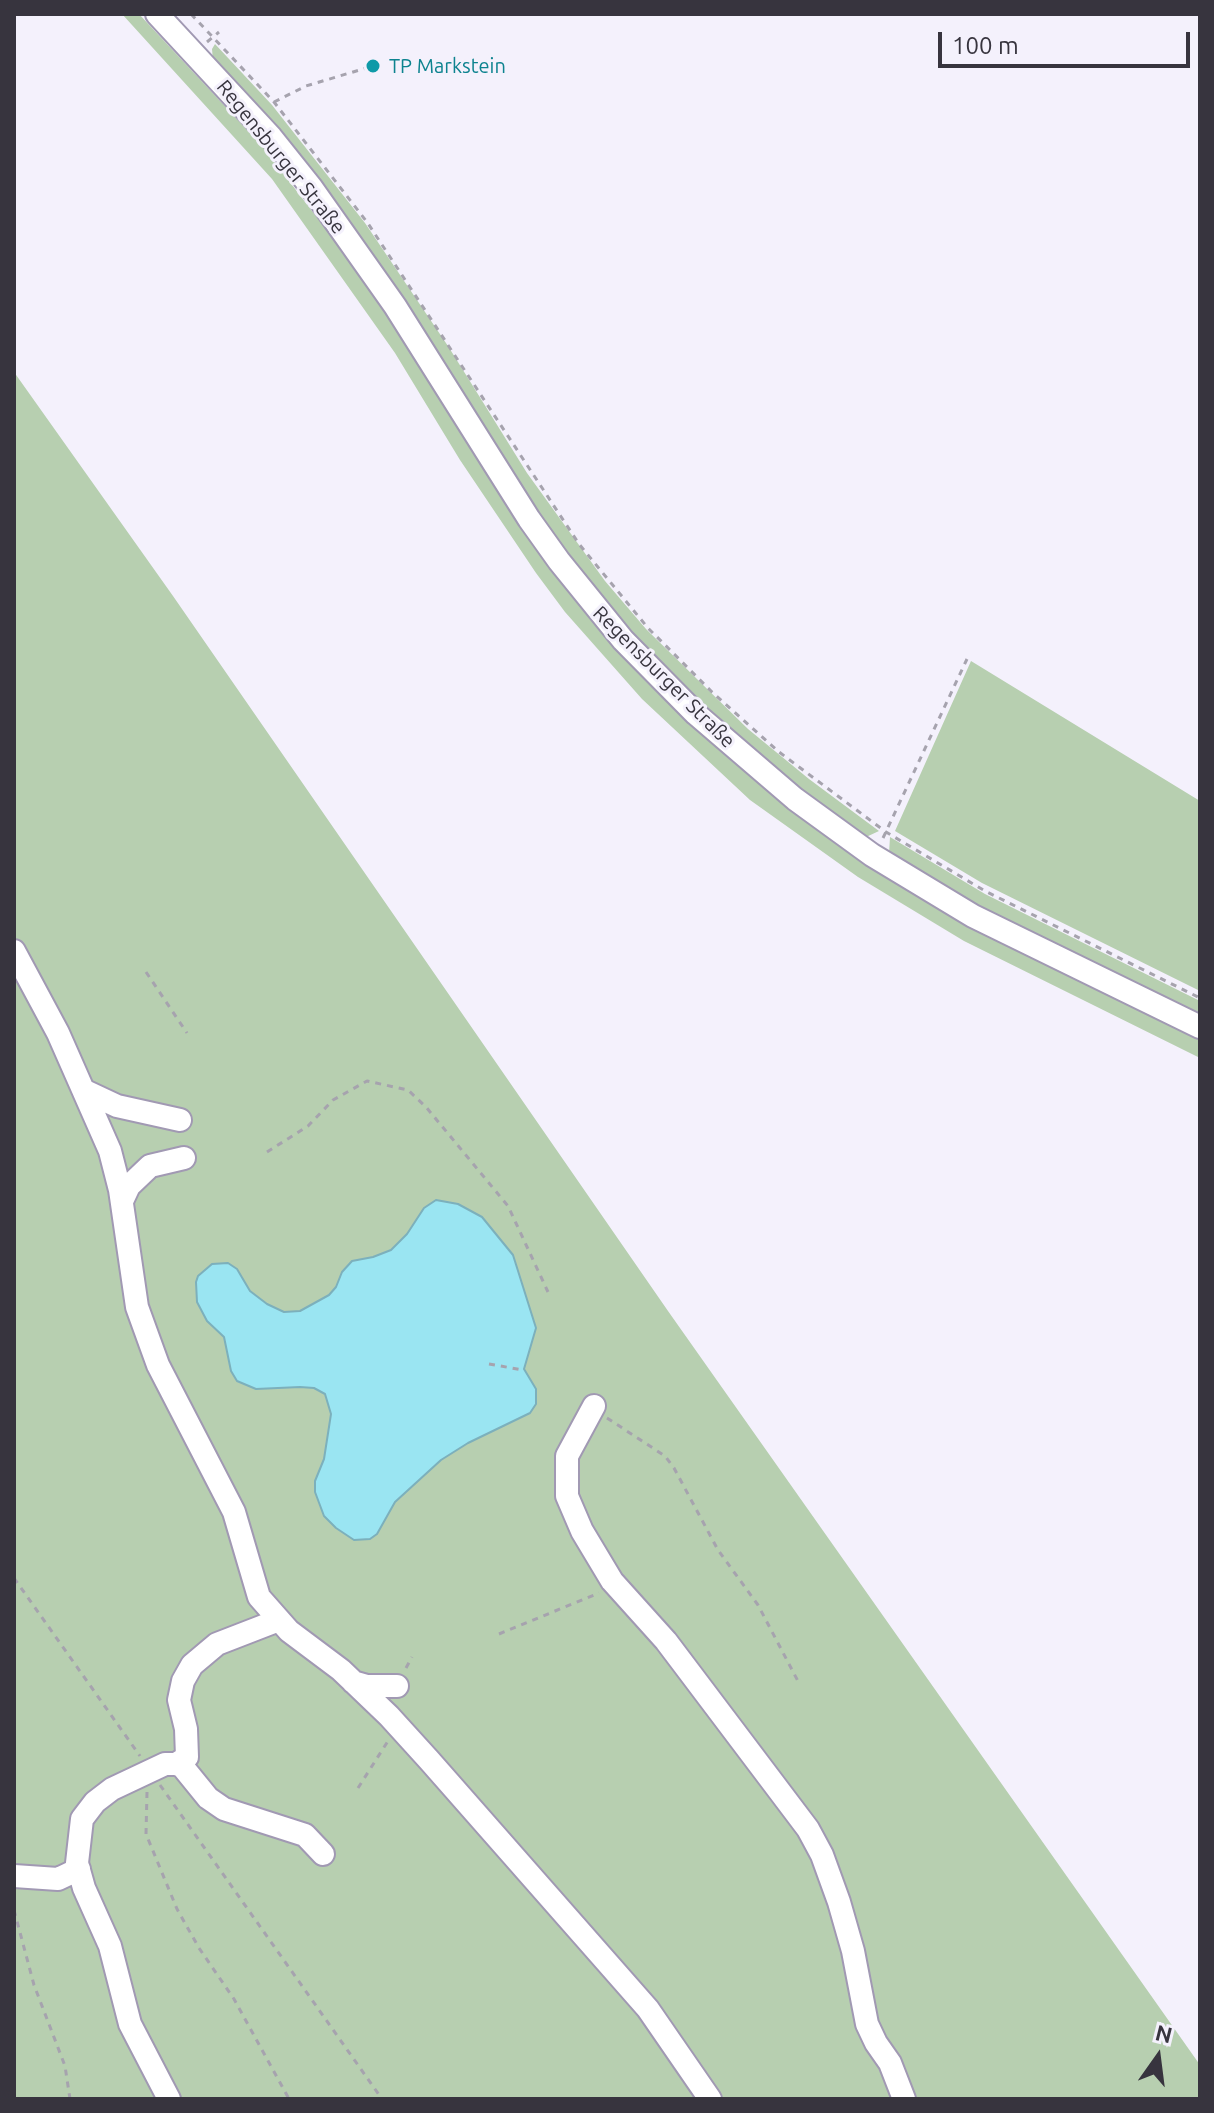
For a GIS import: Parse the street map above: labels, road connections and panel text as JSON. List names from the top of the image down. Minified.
{"streets":{"street":["Regensburger Straße"]},"places":["TP Markstein"],"scale_bar":"100 m","north":"top"}
